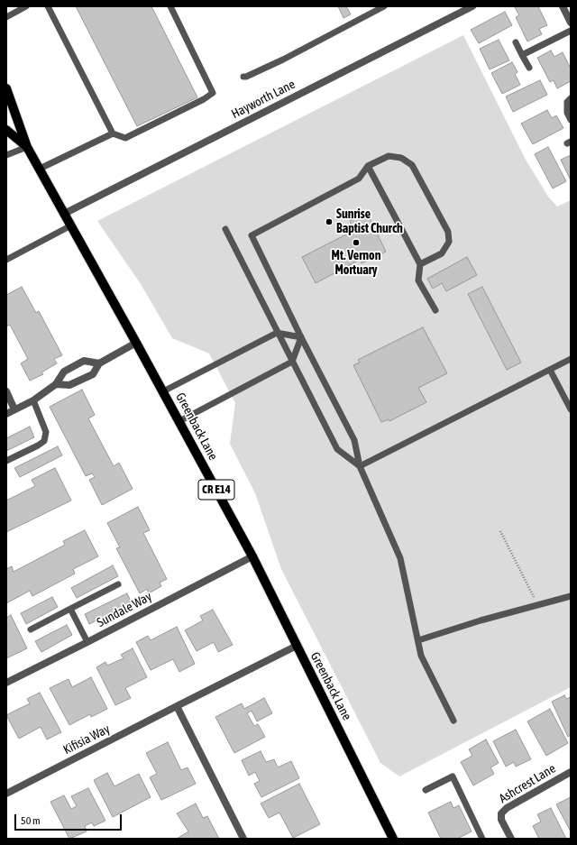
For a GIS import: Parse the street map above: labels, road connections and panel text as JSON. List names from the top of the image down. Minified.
{"streets":{"main road":["Greenback Lane","CR E14"],"street":["Hayworth Lane","Sundale Way","Kifisia Way","Ashcrest Lane"]},"crossings":[["Hayworth Lane","Greenback Lane"],["Greenback Lane","Sundale Way"],["Greenback Lane","Kifisia Way"]],"places":["Sunrise Baptist Church","Mt. Vernon Mortuary"],"scale_bar":"50 m"}
